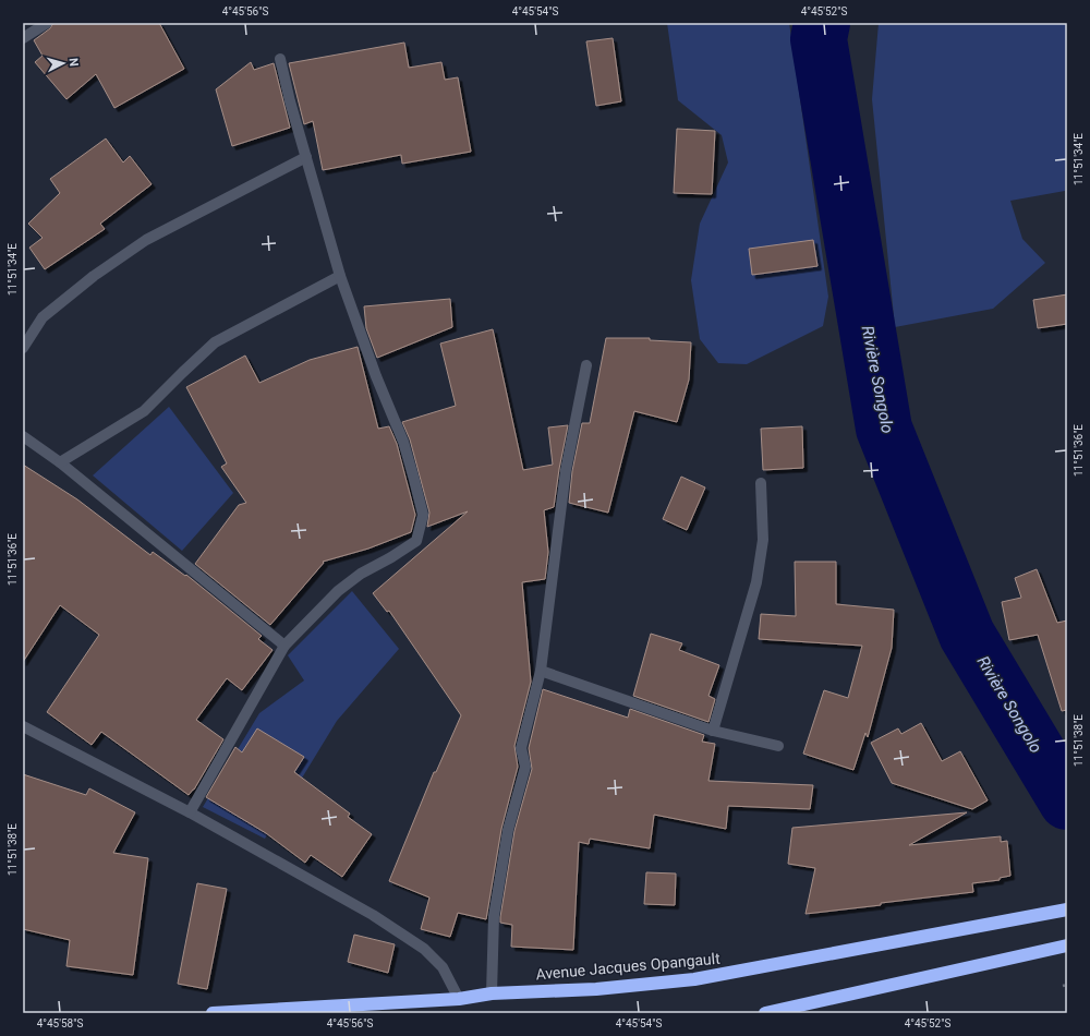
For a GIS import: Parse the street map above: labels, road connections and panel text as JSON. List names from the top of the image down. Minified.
{"streets":{"highway":["Avenue Jacques Opangault"]},"water":["Rivière Songolo"],"north":"right","coordinates":["4°45'56\"S","4°45'54\"S","4°45'52\"S","11°51'34\"E","11°51'36\"E","11°51'38\"E","4°45'58\"S"]}
